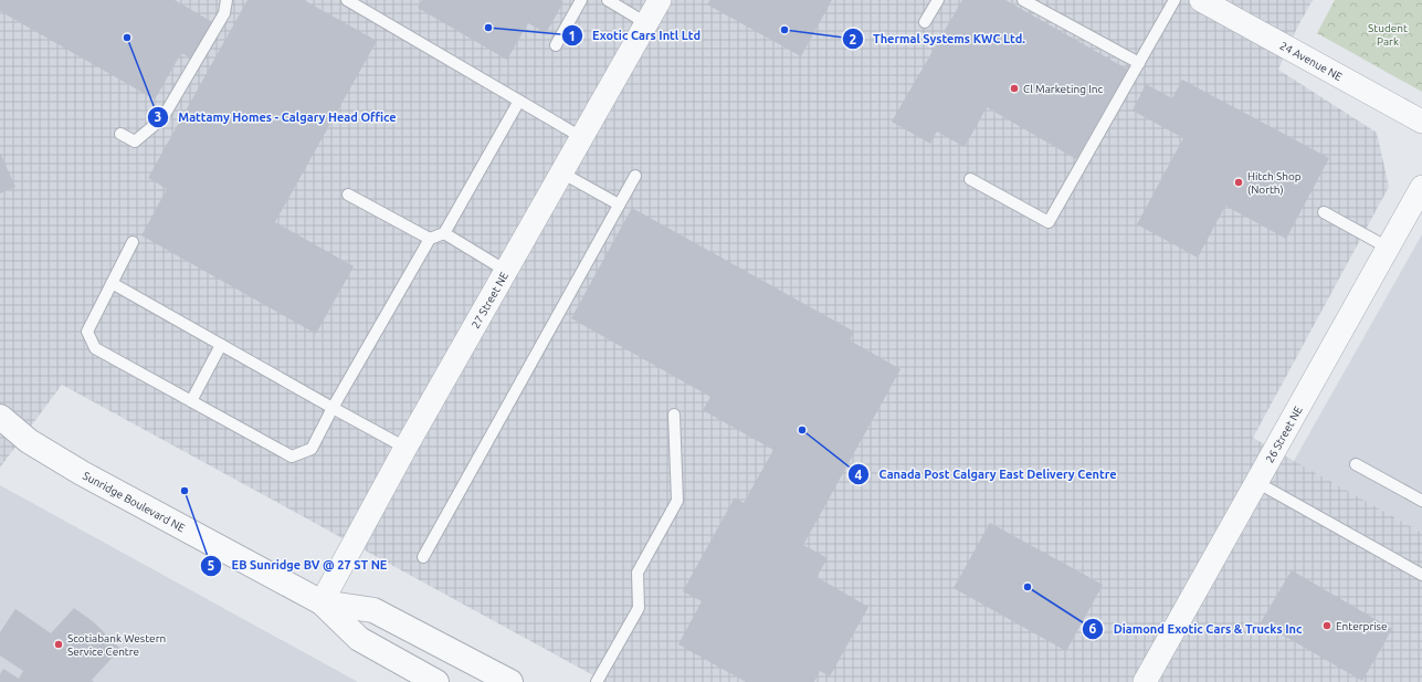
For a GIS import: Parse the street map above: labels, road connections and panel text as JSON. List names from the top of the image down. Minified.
{"streets":{"street":["24 Avenue NE","27 Street NE","26 Street NE","Sunridge Boulevard NE"]},"crossings":[["27 Street NE","Sunridge Boulevard NE"]],"parks":["Student Park"],"places":["Exotic Cars Intl Ltd","Thermal Systems KWC Ltd.","Mattamy Homes - Calgary Head Office","Cl Marketing Inc","Hitch Shop (North)","Canada Post Calgary East Delivery Centre","EB Sunridge BV @ 27 ST NE","Diamond Exotic Cars & Trucks Inc","Enterprise","Scotiabank Western Service Centre"]}
